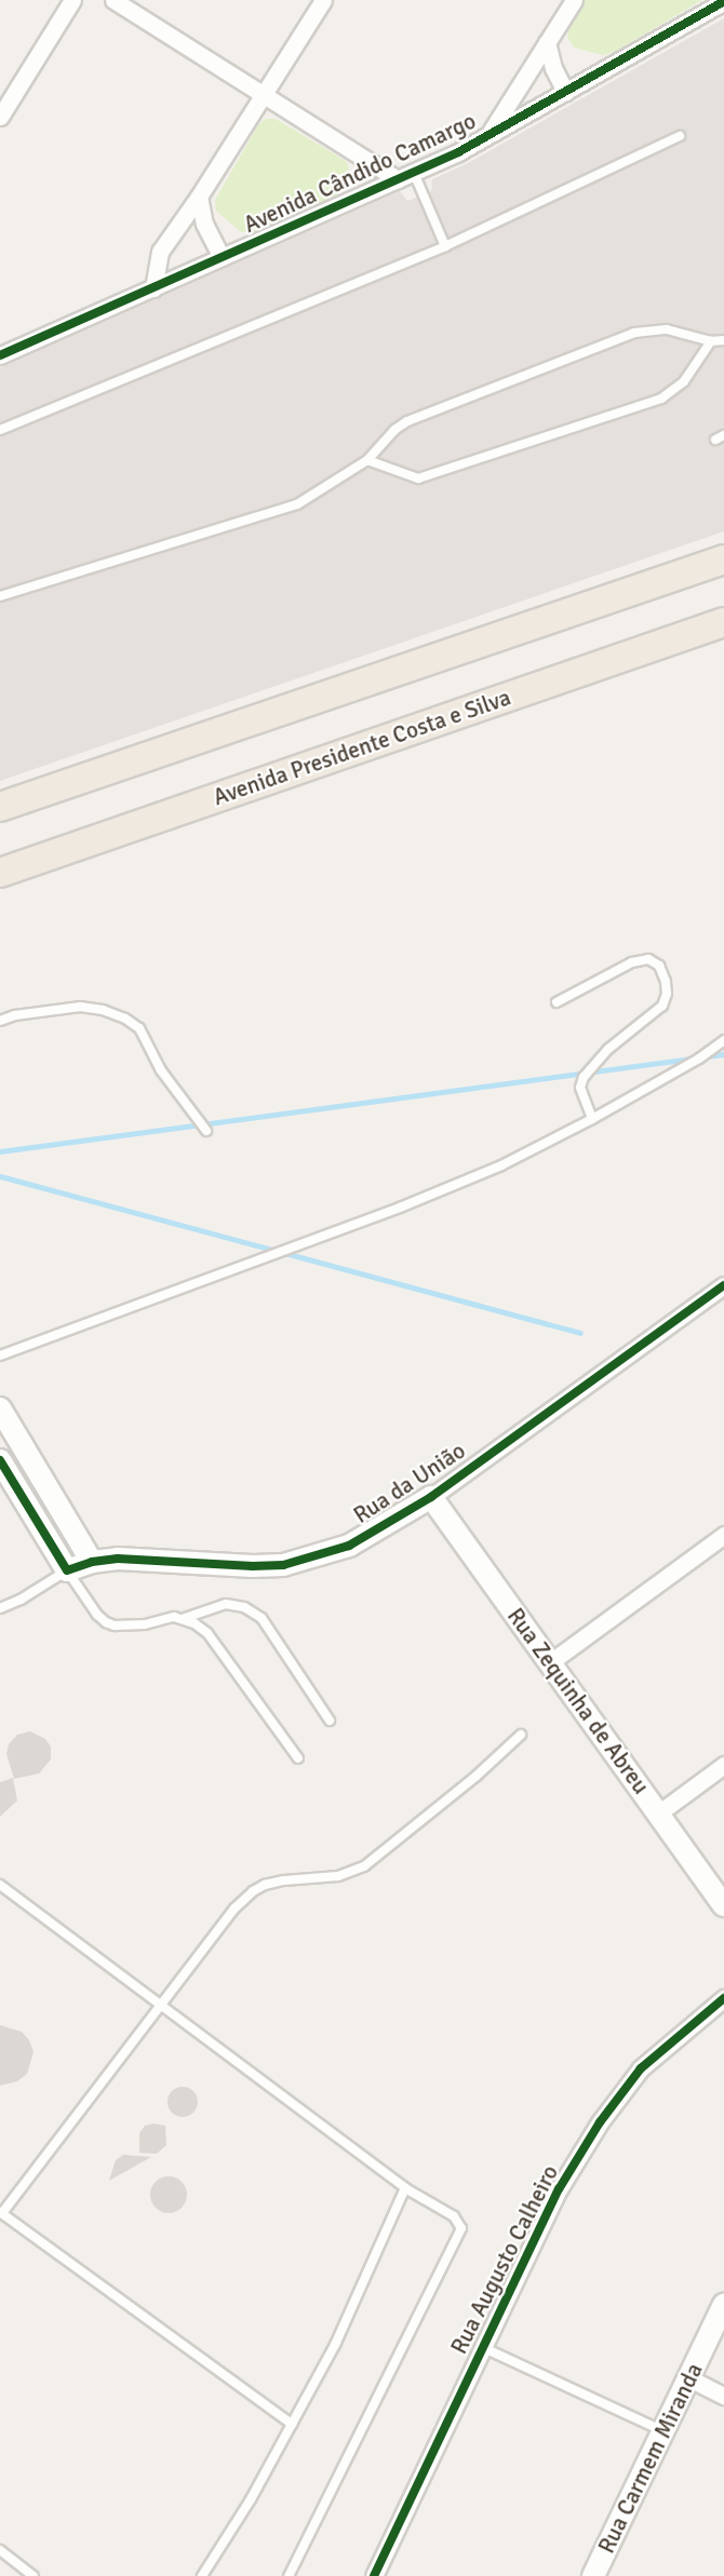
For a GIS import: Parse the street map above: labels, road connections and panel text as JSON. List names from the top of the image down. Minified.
{"streets":{"highway":["Avenida Presidente Costa e Silva"],"street":["Avenida Cândido Camargo","Rua da União","Rua Zequinha de Abreu","Rua Augusto Calheiro","Rua Carmem Miranda"]},"crossings":[["Rua da União","Rua Zequinha de Abreu"]]}
